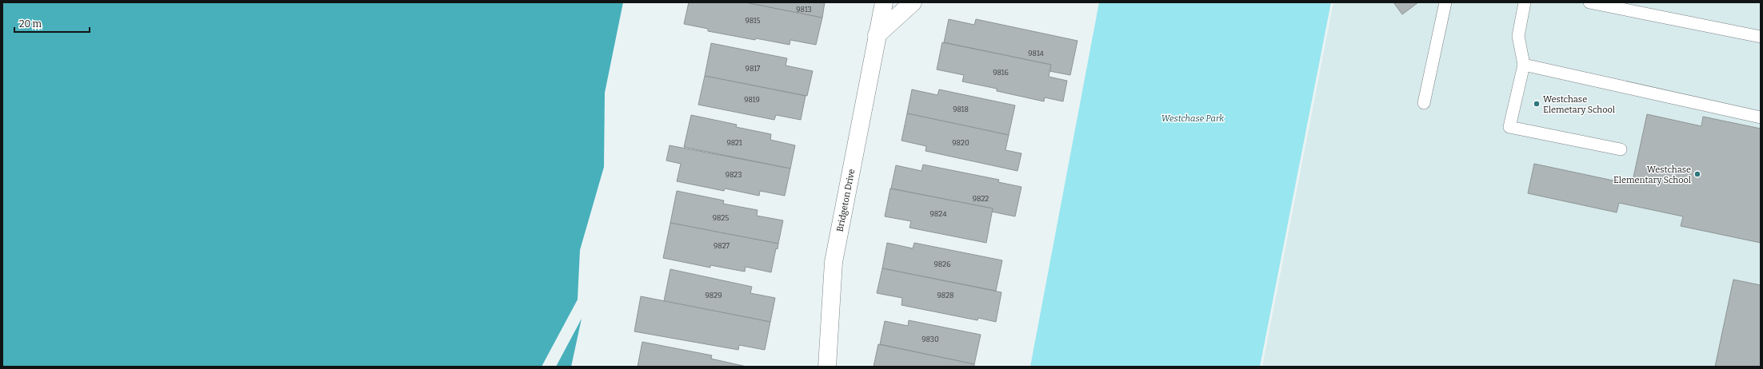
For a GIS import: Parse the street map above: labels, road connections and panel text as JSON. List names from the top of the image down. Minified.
{"streets":{"street":["Bridgeton Drive"]},"parks":["Westchase Park"],"places":["Westchase Elemetary School","Westchase Elementary School"],"house_numbers":["9813","9815","9814","9817","9816","9819","9818","9821","9820","9823","9822","9824","9825","9827","9826","9829","9828","9830"],"scale_bar":"20 m"}
